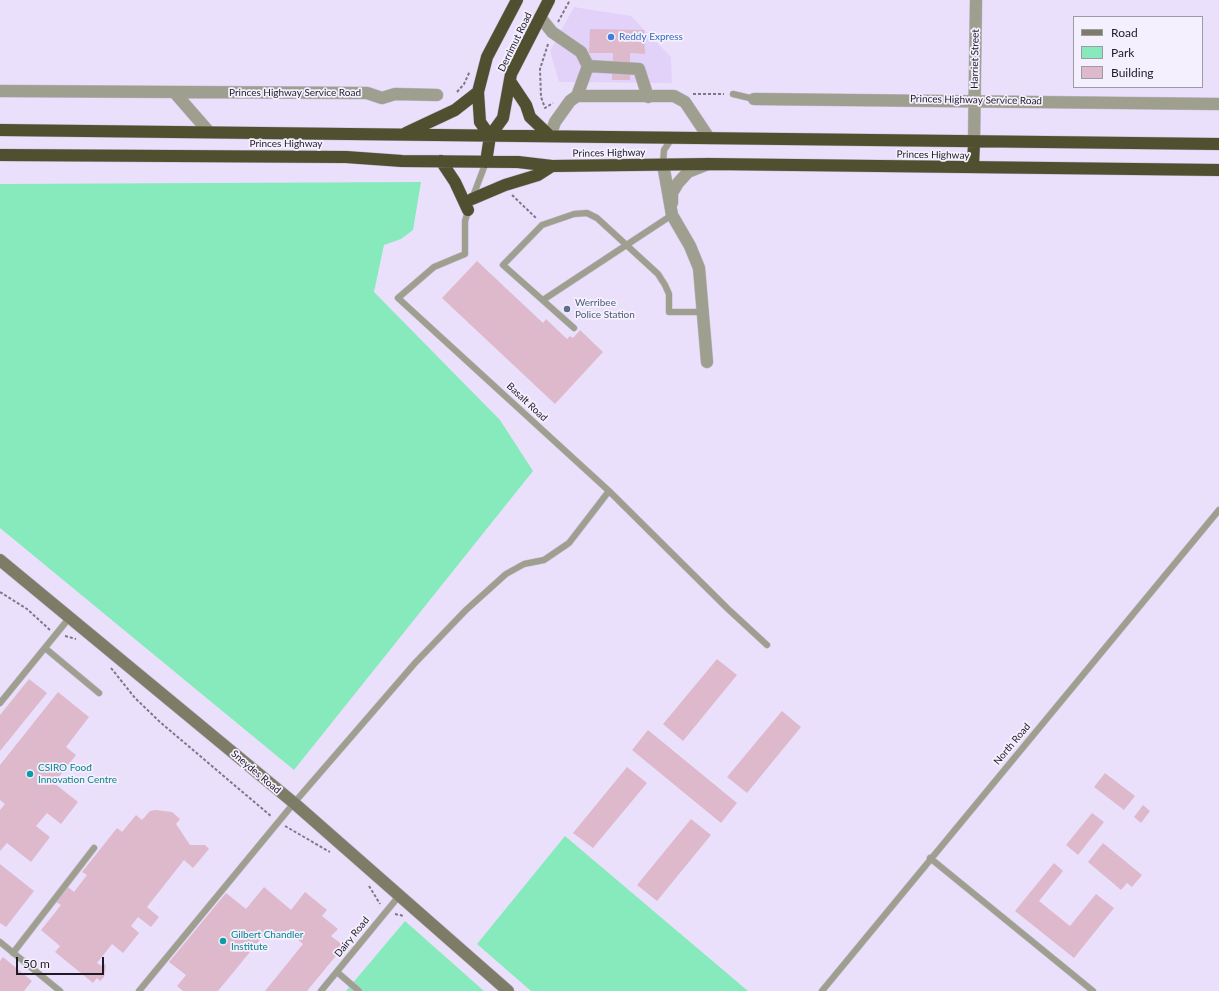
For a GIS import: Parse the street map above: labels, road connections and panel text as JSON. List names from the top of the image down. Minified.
{"streets":{"highway":["Derrimut Road","Princes Highway"],"main road":["Sneydes Road"],"street":["Harriet Street","Princes Highway Service Road"],"lane":["Basalt Road","North Road","Dairy Road"]},"crossings":[["Derrimut Road","Princes Highway"],["Harriet Street","Princes Highway Service Road"],["Harriet Street","Princes Highway"],["Princes Highway","Basalt Road"],["Sneydes Road","Dairy Road"]],"places":["Reddy Express","Werribee Police Station","CSIRO Foođ Innovation Centre","Gilbert Chandler Institute"],"legend":["Road","Park","Building"],"scale_bar":"50 m"}
